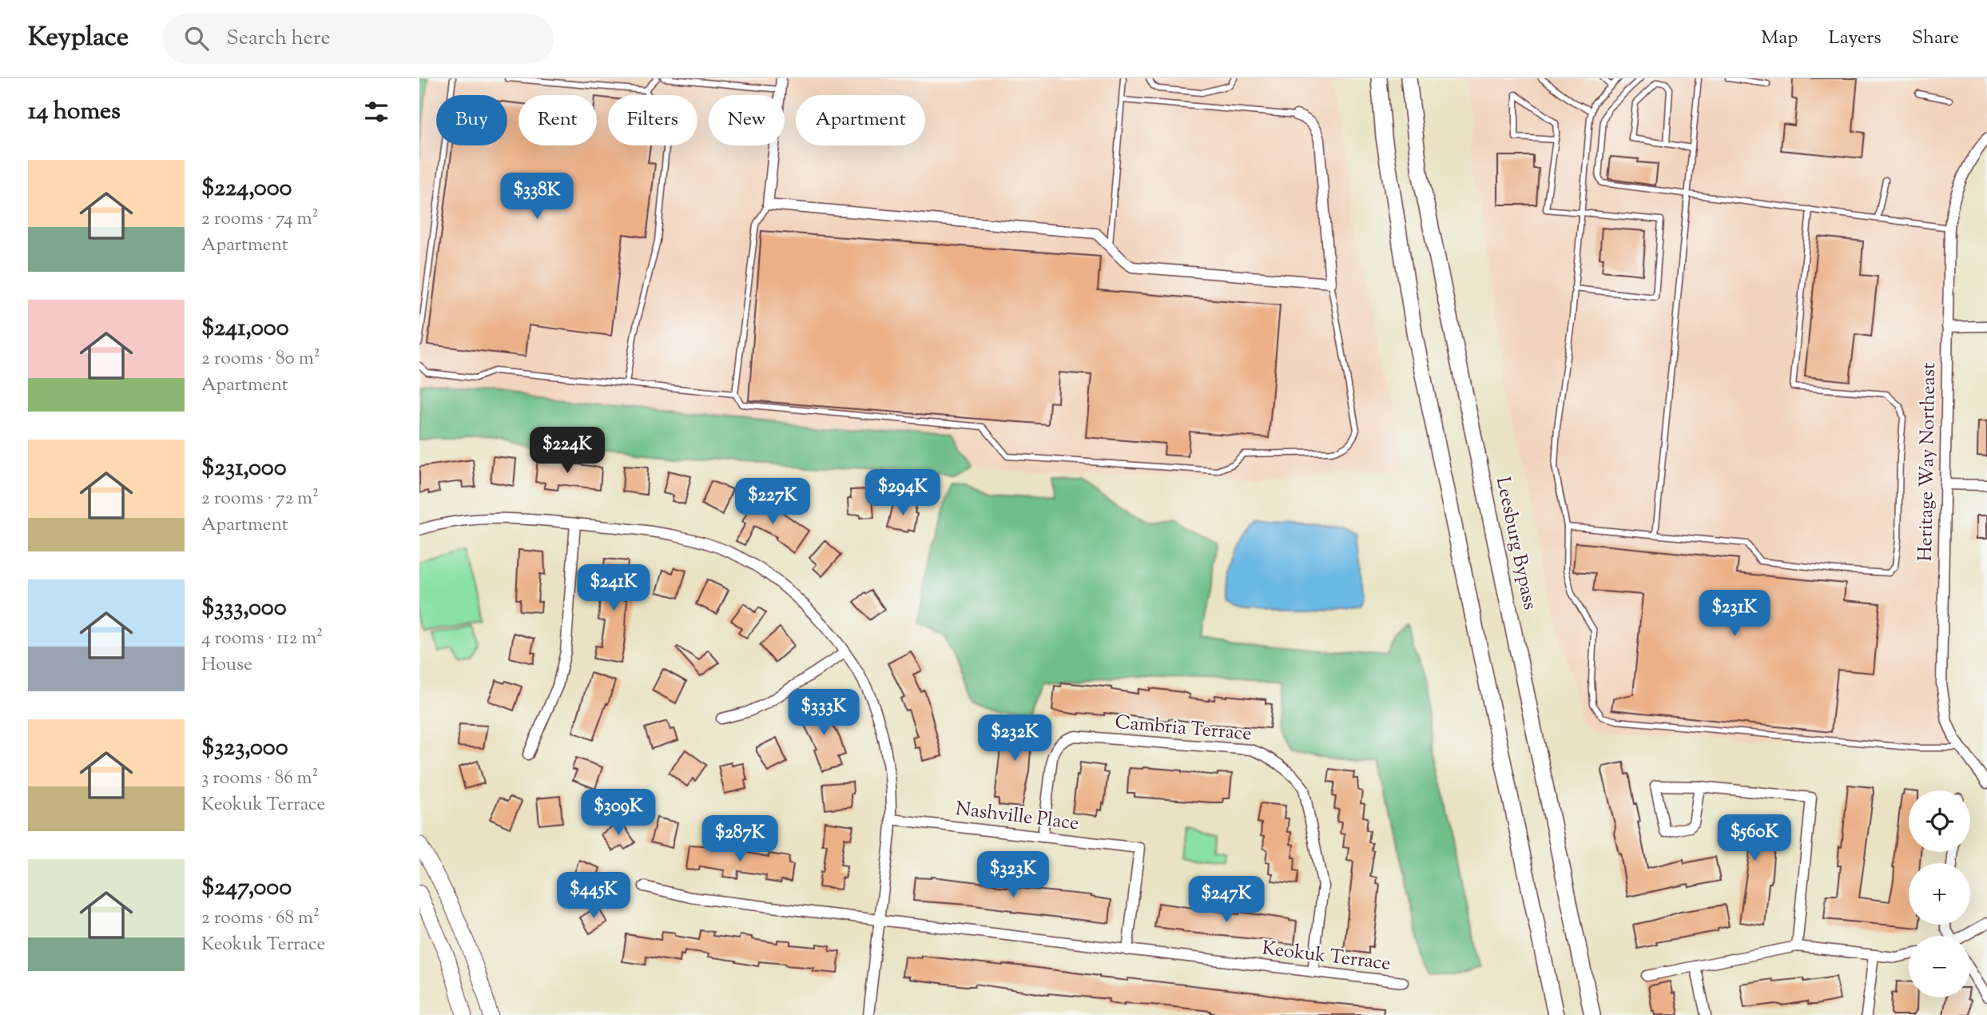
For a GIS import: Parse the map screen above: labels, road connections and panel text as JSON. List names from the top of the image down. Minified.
{"streets":{"highway":["Leesburg Bypass"],"street":["Heritage Way Northeast","Cambria Terrace","Nashville Place","Keokuk Terrace"]},"crossings":[["Cambria Terrace","Nashville Place"],["Cambria Terrace","Keokuk Terrace"],["Nashville Place","Keokuk Terrace"]],"page":{"header":"Keyplace","search":"Search here","nav":["Map","Layers","Share"],"heading":"14 homes","chip":["Buy","Rent","Filters","New","Apartment"],"list":[{"name":"$224,000","note":"2 rooms · 74 m² · Apartment"},{"name":"$241,000","note":"2 rooms · 80 m² · Apartment"},{"name":"$231,000","note":"2 rooms · 72 m² · Apartment"},{"name":"$333,000","note":"4 rooms · 112 m² · House"},{"name":"$323,000","note":"3 rooms · 86 m² · Keokuk Terrace"},{"name":"$247,000","note":"2 rooms · 68 m² · Keokuk Terrace"}],"price":["$338K","$224K","$294K","$227K","$241K","$231K","$333K","$232K","$309K","$560K","$287K","$323K","$445K","$247K"],"map_buttons":["+","−"]}}
